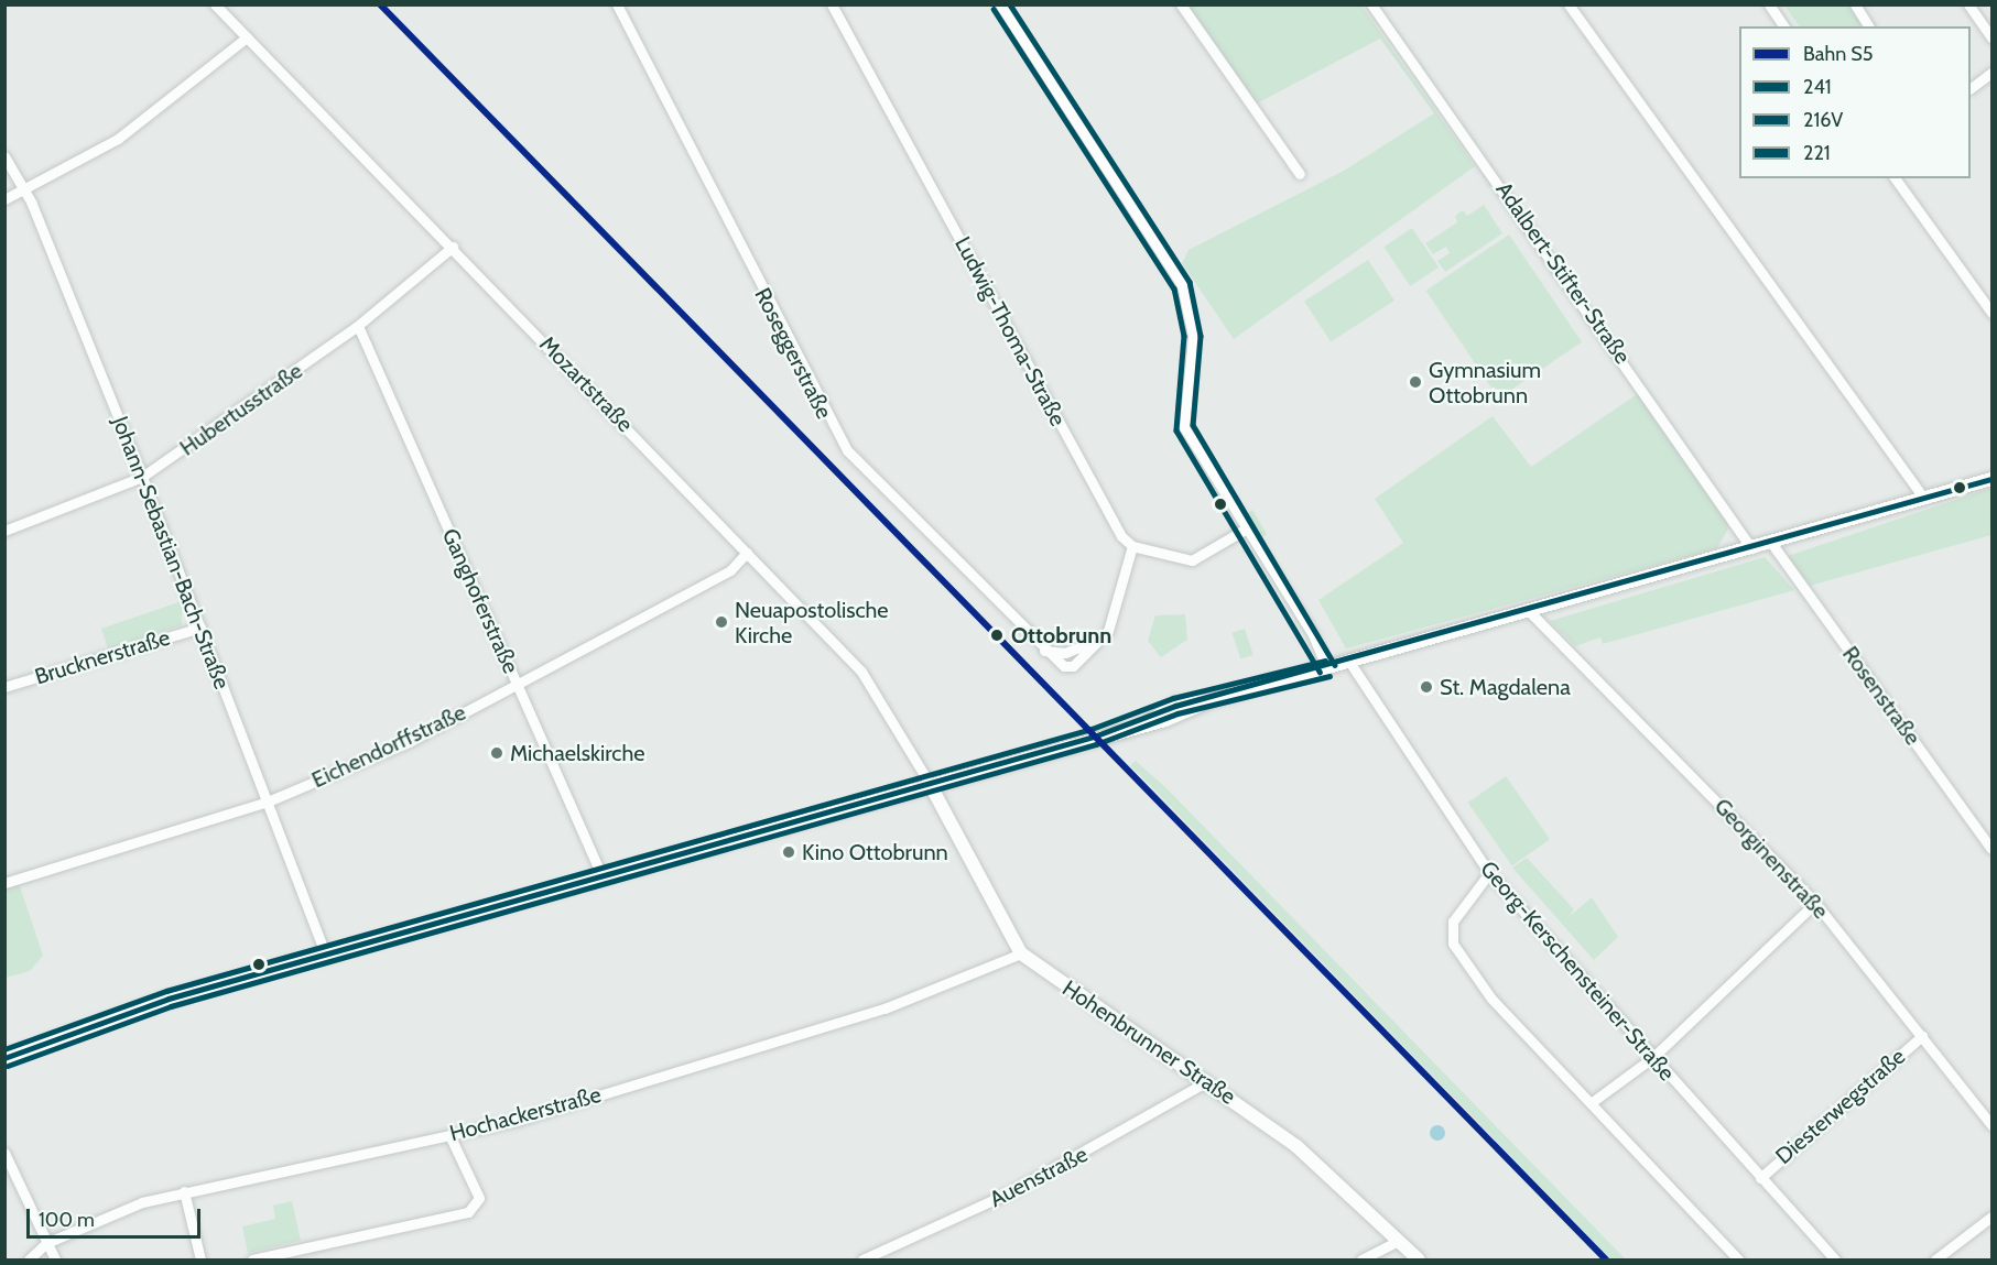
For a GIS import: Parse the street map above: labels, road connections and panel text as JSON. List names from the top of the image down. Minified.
{"streets":{"street":["Adalbert-Stifter-Straße","Ludwig-Thoma-Straße","Roseggerstraße","Mozartstraße","Hubertusstraße","Johann-Sebastian-Bach-Straße","Ganghoferstraße","Brucknerstraße","Rosenstraße","Eichendorffstraße","Georginenstraße","Georg-Kerschensteiner-Straße","Hohenbrunner Straße","Diesterwegstraße","Hochackerstraße","Auenstraße"]},"crossings":[["Ludwig-Thoma-Straße","Roseggerstraße"],["Mozartstraße","Hubertusstraße"],["Mozartstraße","Eichendorffstraße"],["Mozartstraße","Hohenbrunner Straße"],["Hubertusstraße","Johann-Sebastian-Bach-Straße"],["Hubertusstraße","Ganghoferstraße"],["Johann-Sebastian-Bach-Straße","Brucknerstraße"],["Johann-Sebastian-Bach-Straße","Eichendorffstraße"],["Ganghoferstraße","Eichendorffstraße"],["Georginenstraße","Diesterwegstraße"],["Georg-Kerschensteiner-Straße","Diesterwegstraße"],["Hohenbrunner Straße","Hochackerstraße"],["Hohenbrunner Straße","Auenstraße"]],"places":["Gymnasium Ottobrunn","Neuapostolische Kirche","Ottobrunn","St. Magdalena","Michaelskirche","Kino Ottobrunn"],"lines":["rail line S5","transit line 221","transit line 216V","transit line 241"],"legend":["Bahn S5","241","216V","221"],"scale_bar":"100 m"}
